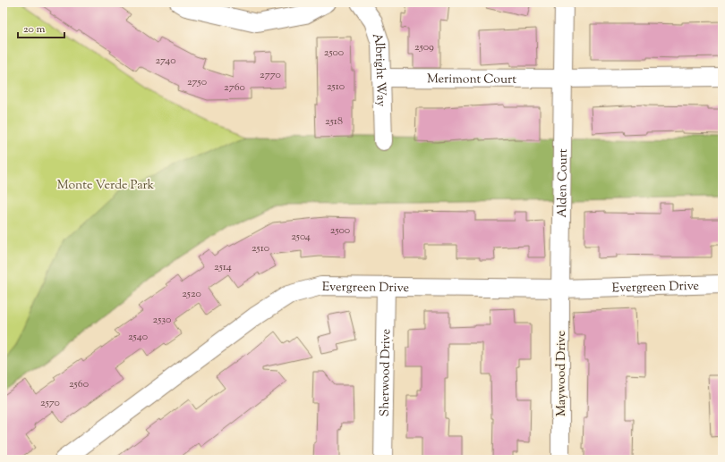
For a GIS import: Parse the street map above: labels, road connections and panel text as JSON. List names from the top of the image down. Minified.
{"streets":{"street":["Albright Way","Merimont Court","Alden Court","Evergreen Drive","Sherwood Drive","Maywood Drive"]},"crossings":[["Albright Way","Merimont Court"],["Merimont Court","Alden Court"],["Alden Court","Evergreen Drive"],["Alden Court","Maywood Drive"],["Evergreen Drive","Sherwood Drive"],["Evergreen Drive","Maywood Drive"]],"parks":["Monte Verde Park"],"house_numbers":["2509","2500","2740","2770","2750","2510","2760","2518","2500","2504","2510","2514","2520","2530","2540","2560","2570"],"scale_bar":"20 m"}
